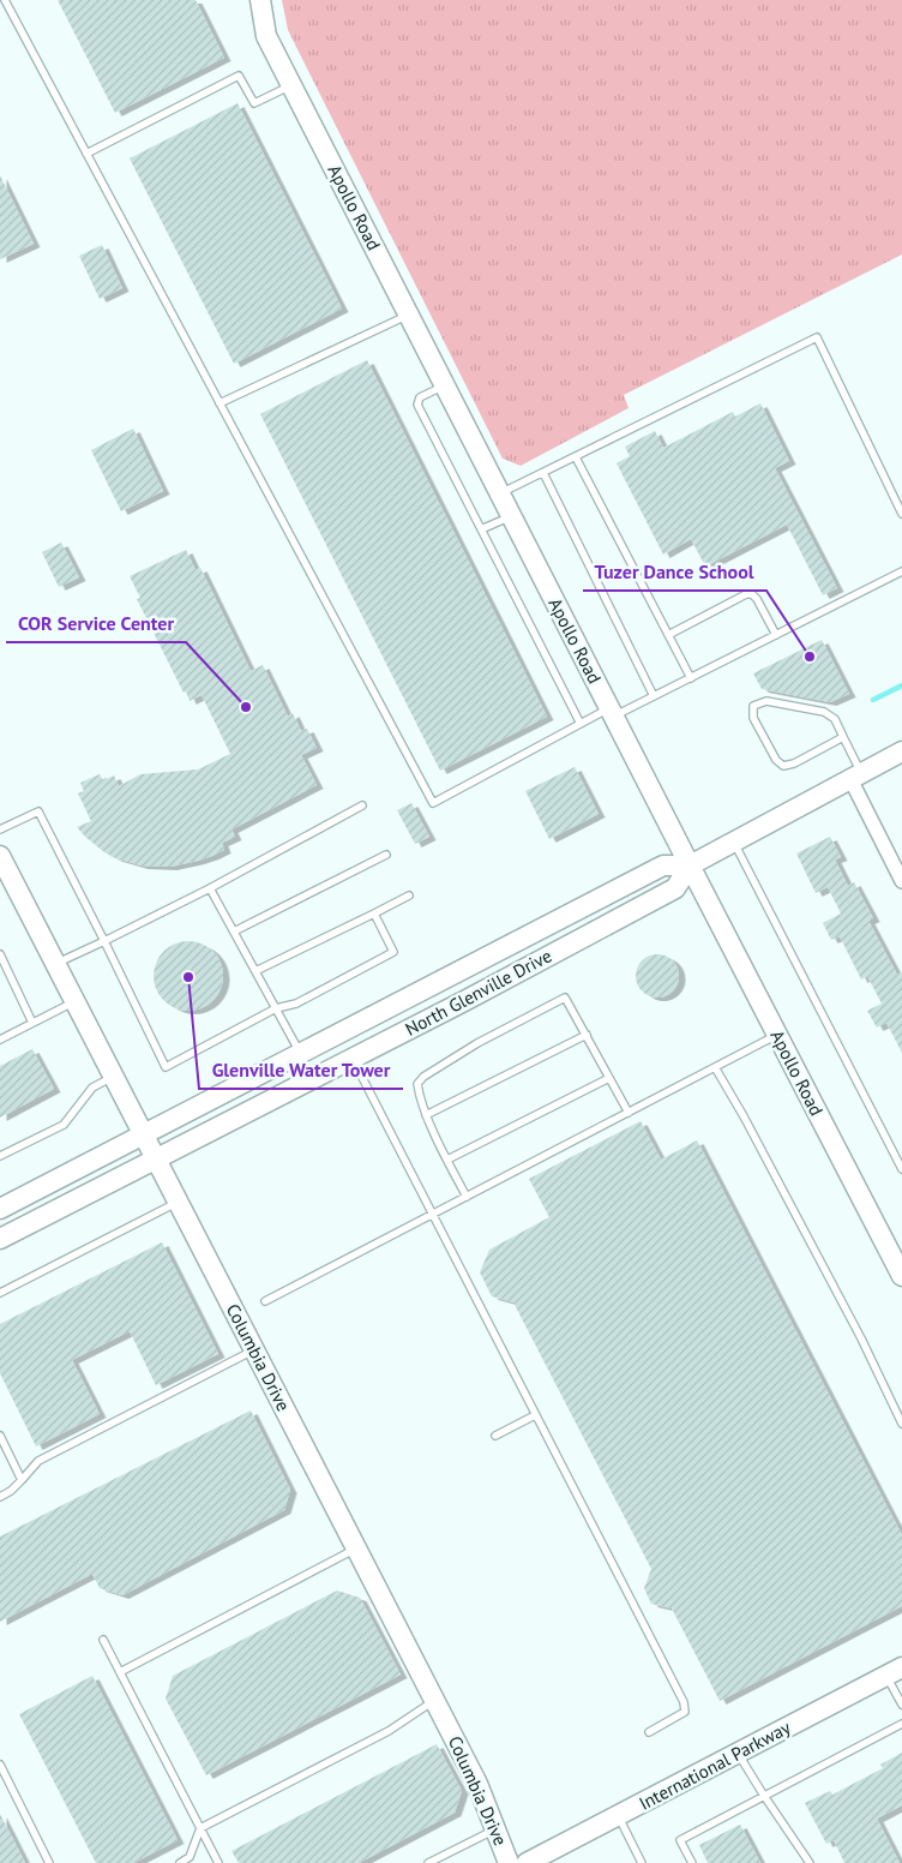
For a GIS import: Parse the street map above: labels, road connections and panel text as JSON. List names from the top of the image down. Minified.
{"streets":{"street":["Apollo Road","North Glenville Drive","Columbia Drive","International Parkway"]},"crossings":[["Apollo Road","North Glenville Drive"],["North Glenville Drive","Columbia Drive"]],"places":["Tuzer Dance School","COR Service Center","Glenville Water Tower"]}
